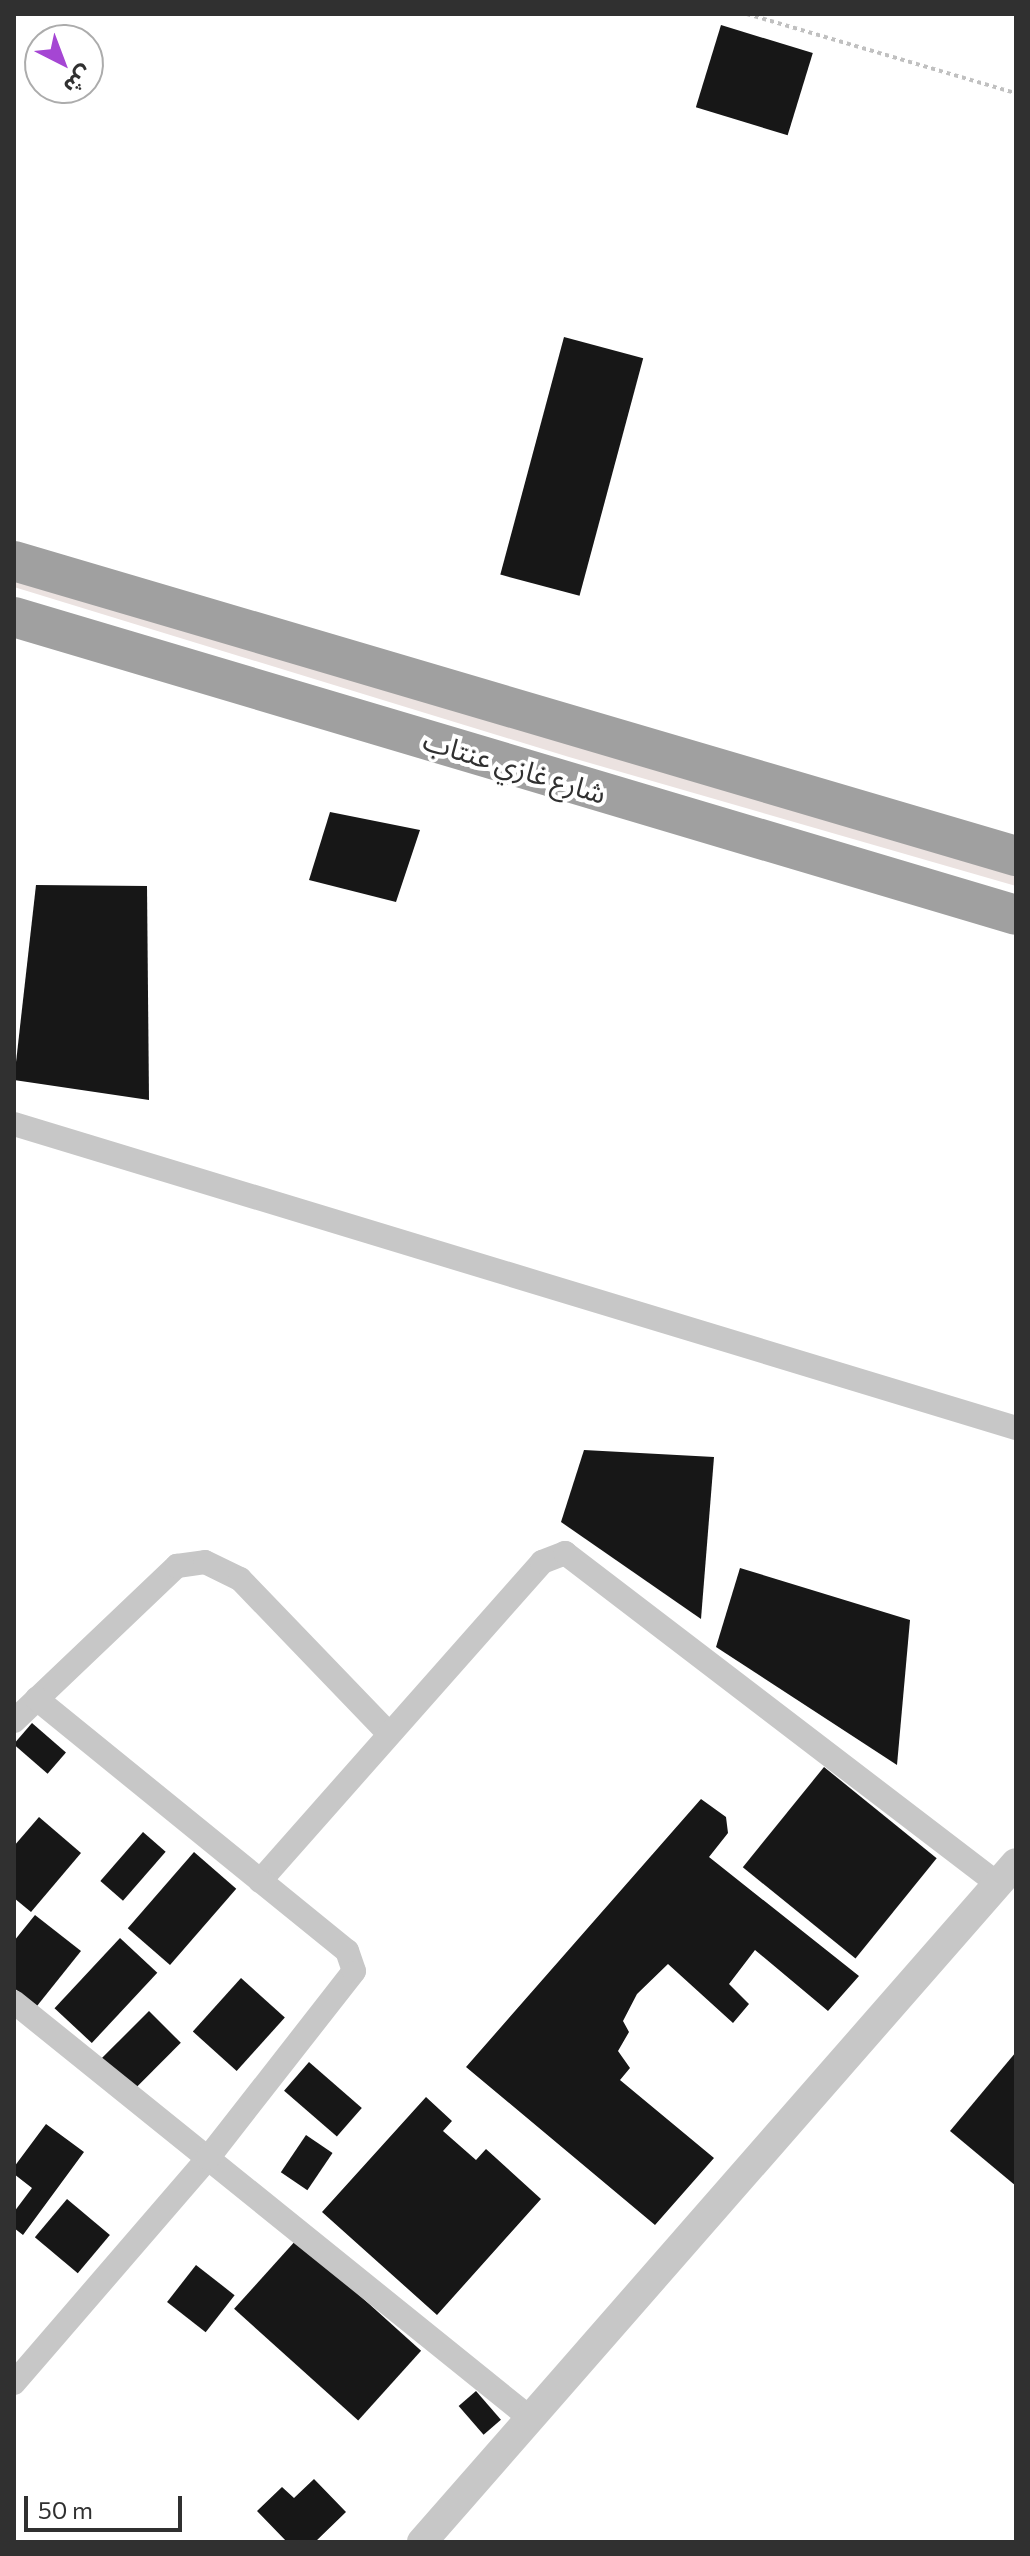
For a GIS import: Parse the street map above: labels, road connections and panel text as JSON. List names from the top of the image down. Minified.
{"streets":{"highway":["شارع غازي عنتاب"]},"scale_bar":"50 m","north":"bottom right"}
